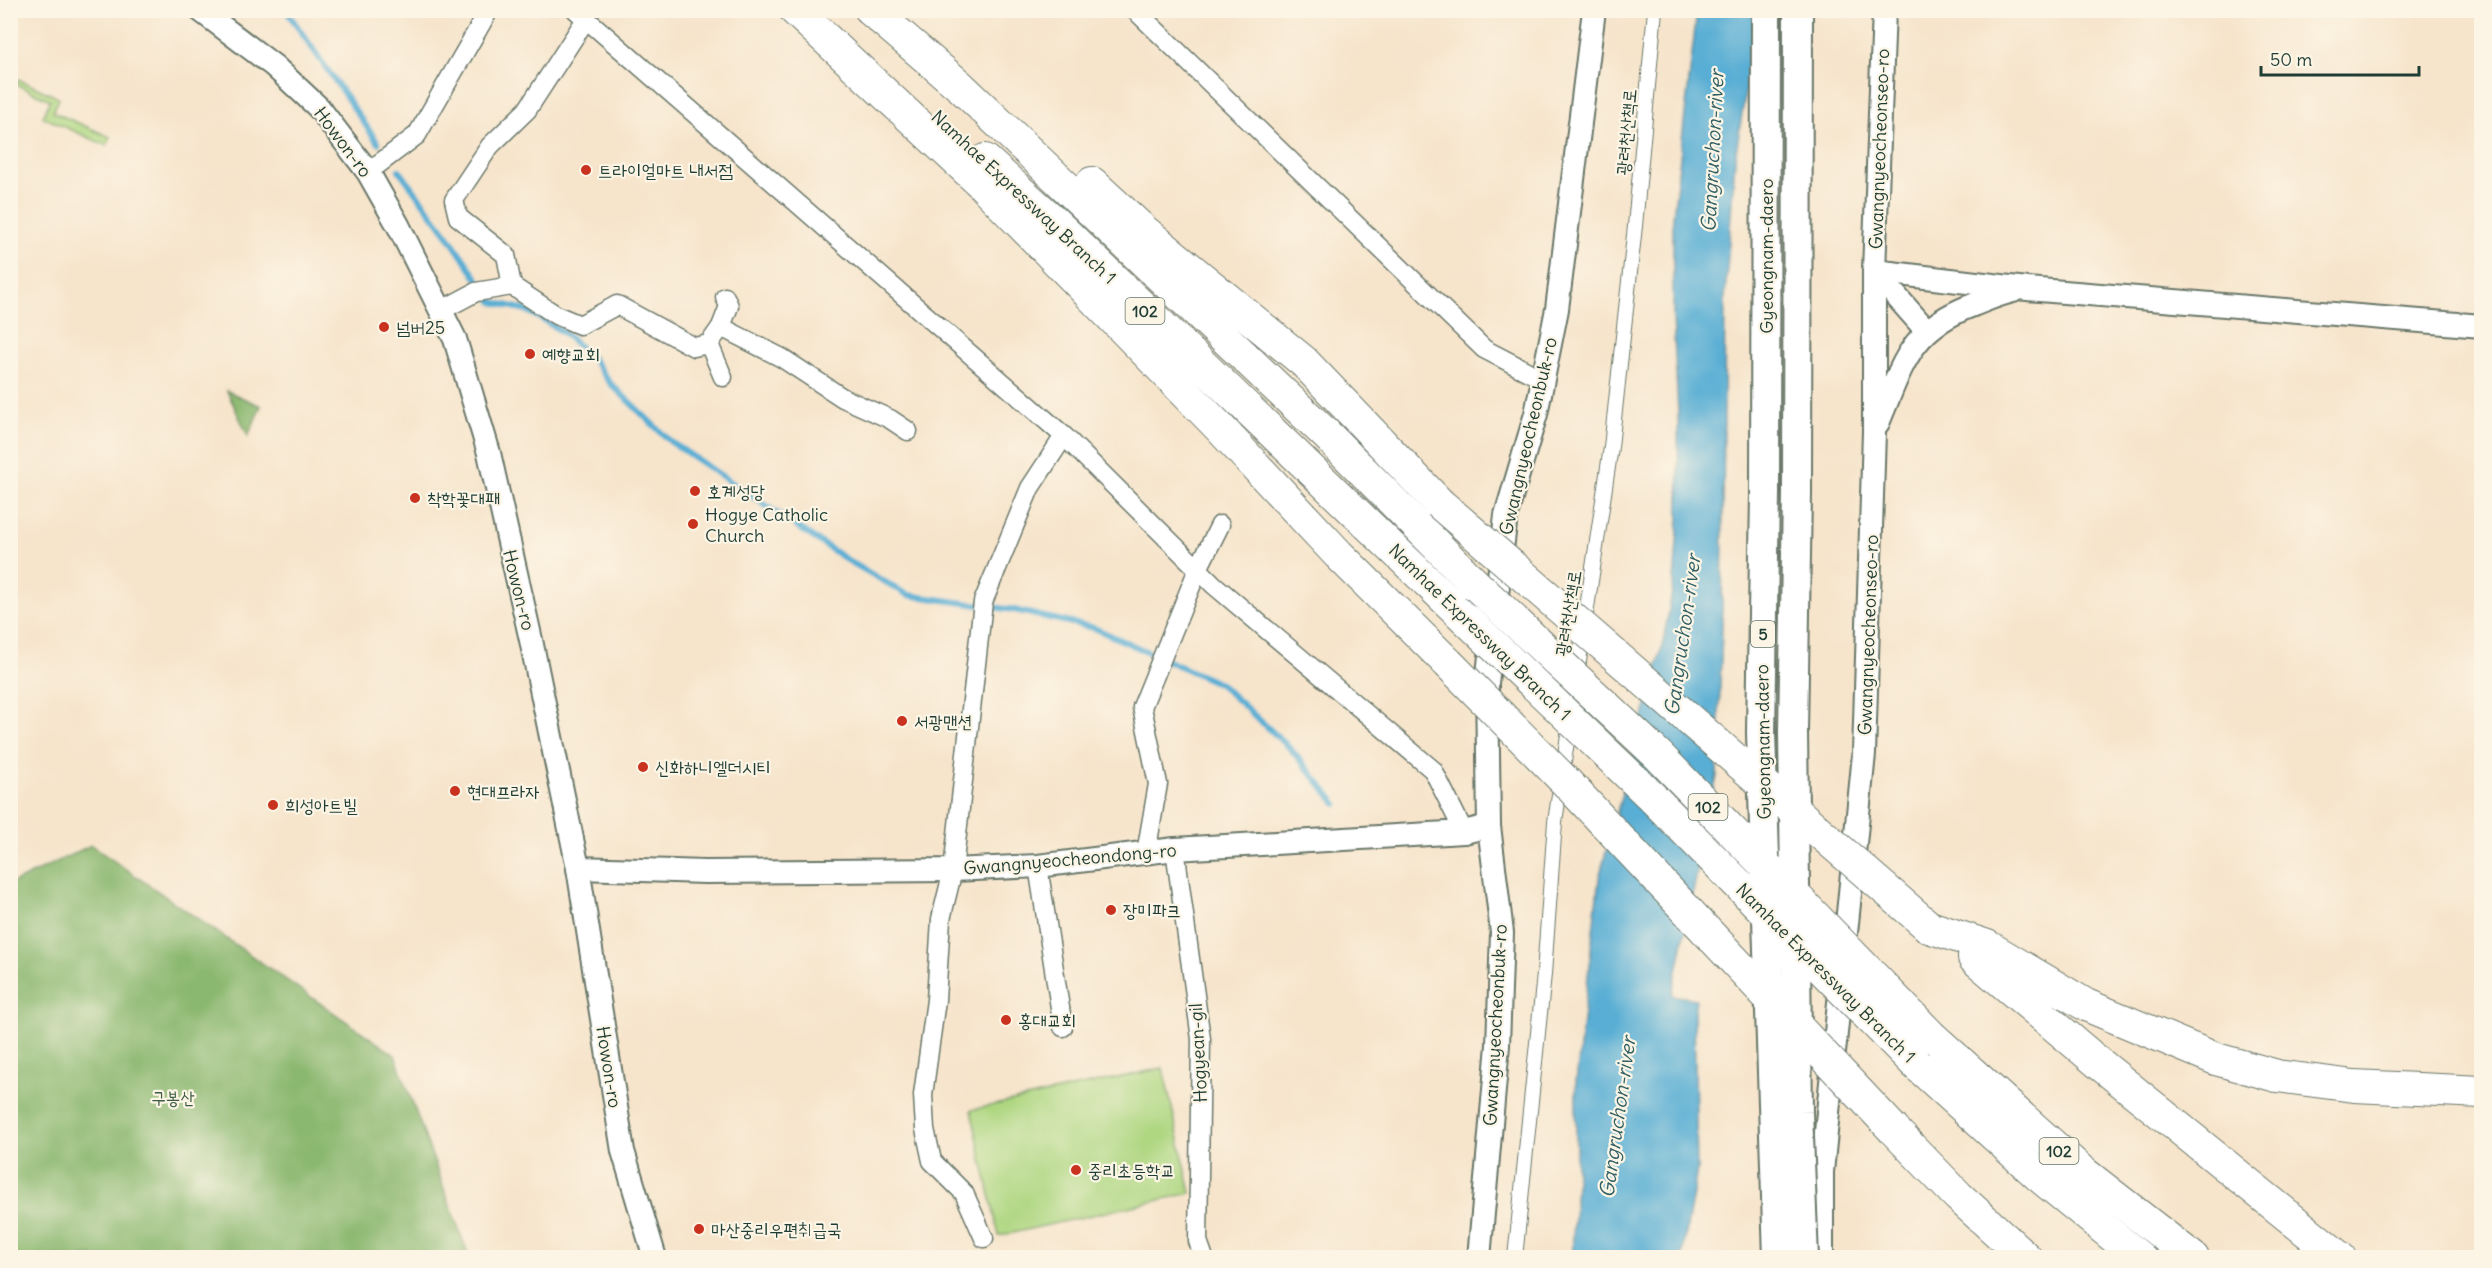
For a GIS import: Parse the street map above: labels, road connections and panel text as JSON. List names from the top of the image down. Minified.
{"streets":{"highway":["Namhae Expressway Branch 1","Gyeongnam-daero","102","5"],"street":["광려천산책로","Howon-ro","Gwangnyeocheonseo-ro","Gwangnyeocheonbuk-ro","Gwangnyeocheondong-ro","Hogyean-gil"]},"crossings":[["Howon-ro","Gwangnyeocheondong-ro"],["Gwangnyeocheonbuk-ro","Gwangnyeocheondong-ro"],["Gwangnyeocheondong-ro","Hogyean-gil"]],"water":["Gangruchon-river"],"parks":["구봉산"],"places":["트라이얼마트 내서점","넘버25","예향교회","호계성당","착학꽃대패","Hogye Catholic Church","서광맨션","신화하니엘더시티","현대프라자","희성아트빌","장미파크","홍대교회","중리초등학교","마산중리우편취급국"],"scale_bar":"50 m"}
